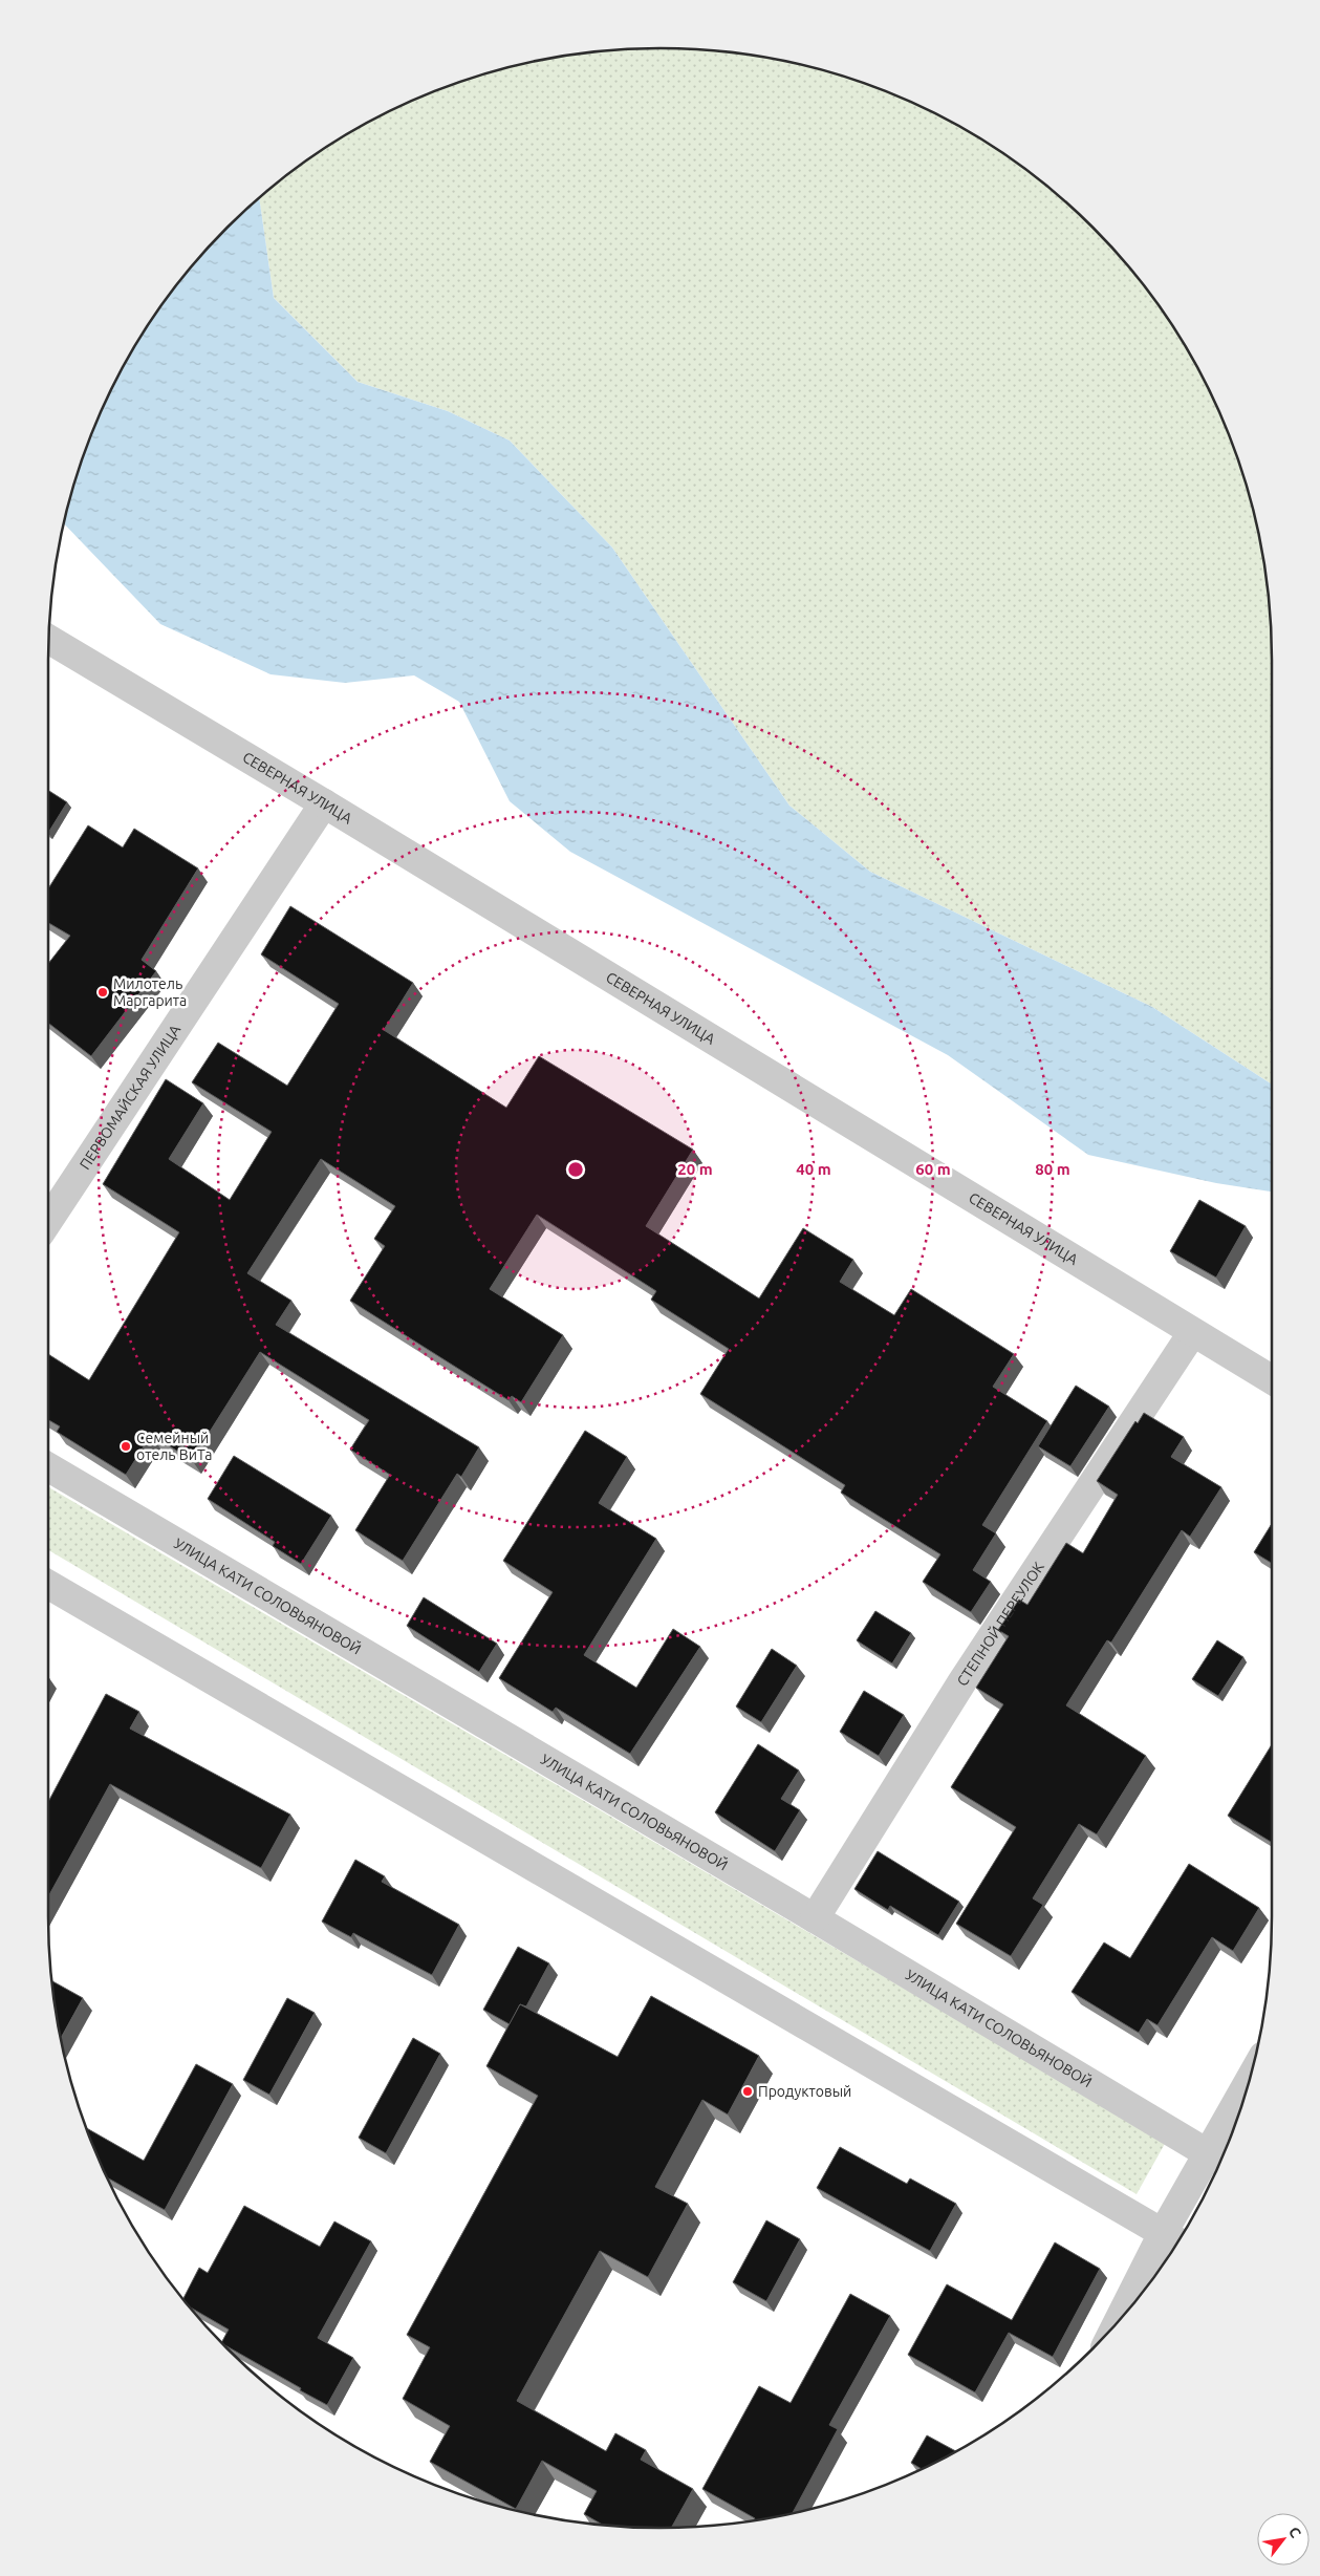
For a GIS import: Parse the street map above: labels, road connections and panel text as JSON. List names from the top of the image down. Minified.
{"streets":{"street":["СЕВЕРНАЯ УЛИЦА","ПЕРВОМАЙСКАЯ УЛИЦА","УЛИЦА КАТИ СОЛОВЬЯНОВОЙ","СТЕПНОЙ ПЕРЕУЛОК"]},"crossings":[["СЕВЕРНАЯ УЛИЦА","ПЕРВОМАЙСКАЯ УЛИЦА"],["СЕВЕРНАЯ УЛИЦА","СТЕПНОЙ ПЕРЕУЛОК"],["УЛИЦА КАТИ СОЛОВЬЯНОВОЙ","СТЕПНОЙ ПЕРЕУЛОК"]],"places":["Милотель Маргарита","Семейный отель ВиТа","Продуктовый"],"north":"top right","rings":["20 m","40 m","60 m","80 m"]}
